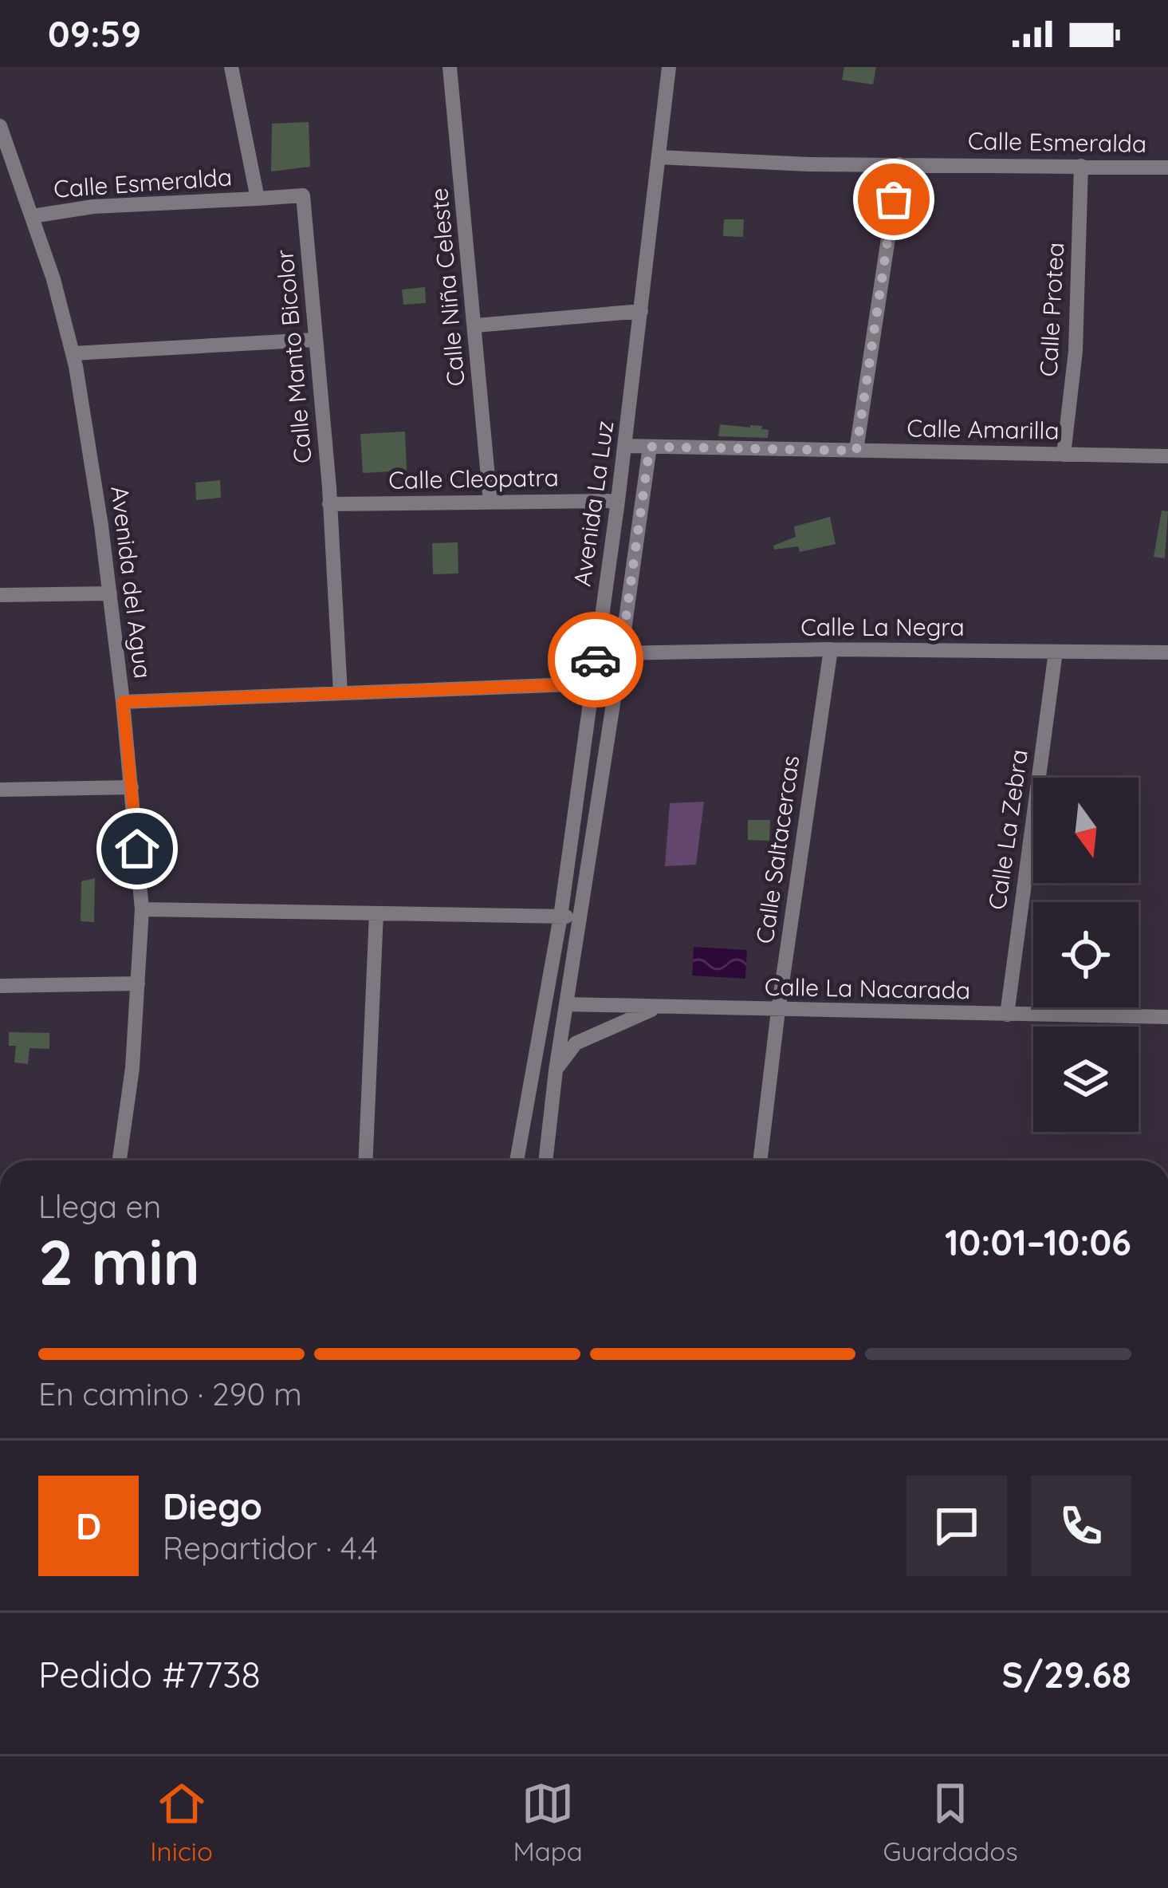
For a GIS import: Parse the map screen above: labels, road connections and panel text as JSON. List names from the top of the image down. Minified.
{"streets":{"street":["Calle Esmeralda","Calle Niña Celeste","Calle Protea","Calle Manto Bicolor","Calle Amarilla","Calle Cleopatra","Avenida La Luz","Avenida del Agua","Calle La Negra","Calle La Zebra","Calle Saltacercas","Calle La Nacarada"]},"crossings":[["Calle Esmeralda","Calle Protea"],["Calle Esmeralda","Calle Manto Bicolor"],["Calle Esmeralda","Avenida La Luz"],["Calle Esmeralda","Avenida del Agua"],["Calle Niña Celeste","Calle Cleopatra"],["Calle Protea","Calle Amarilla"],["Calle Manto Bicolor","Calle Cleopatra"],["Calle Amarilla","Avenida La Luz"],["Calle Cleopatra","Avenida La Luz"],["Avenida La Luz","Calle La Negra"],["Avenida La Luz","Calle La Nacarada"],["Calle La Negra","Calle La Zebra"],["Calle La Negra","Calle Saltacercas"],["Calle La Zebra","Calle La Nacarada"],["Calle Saltacercas","Calle La Nacarada"]],"north":"bottom","page":{"status":"09:59","heading":["2 min","Llega en","10:01–10:06"],"panel":["Diego","Repartidor · 4.4","Pedido #7738","S/29.68"],"bar":"En camino · 290 m","round":"D","tabs":["Inicio","Mapa","Guardados"]}}
